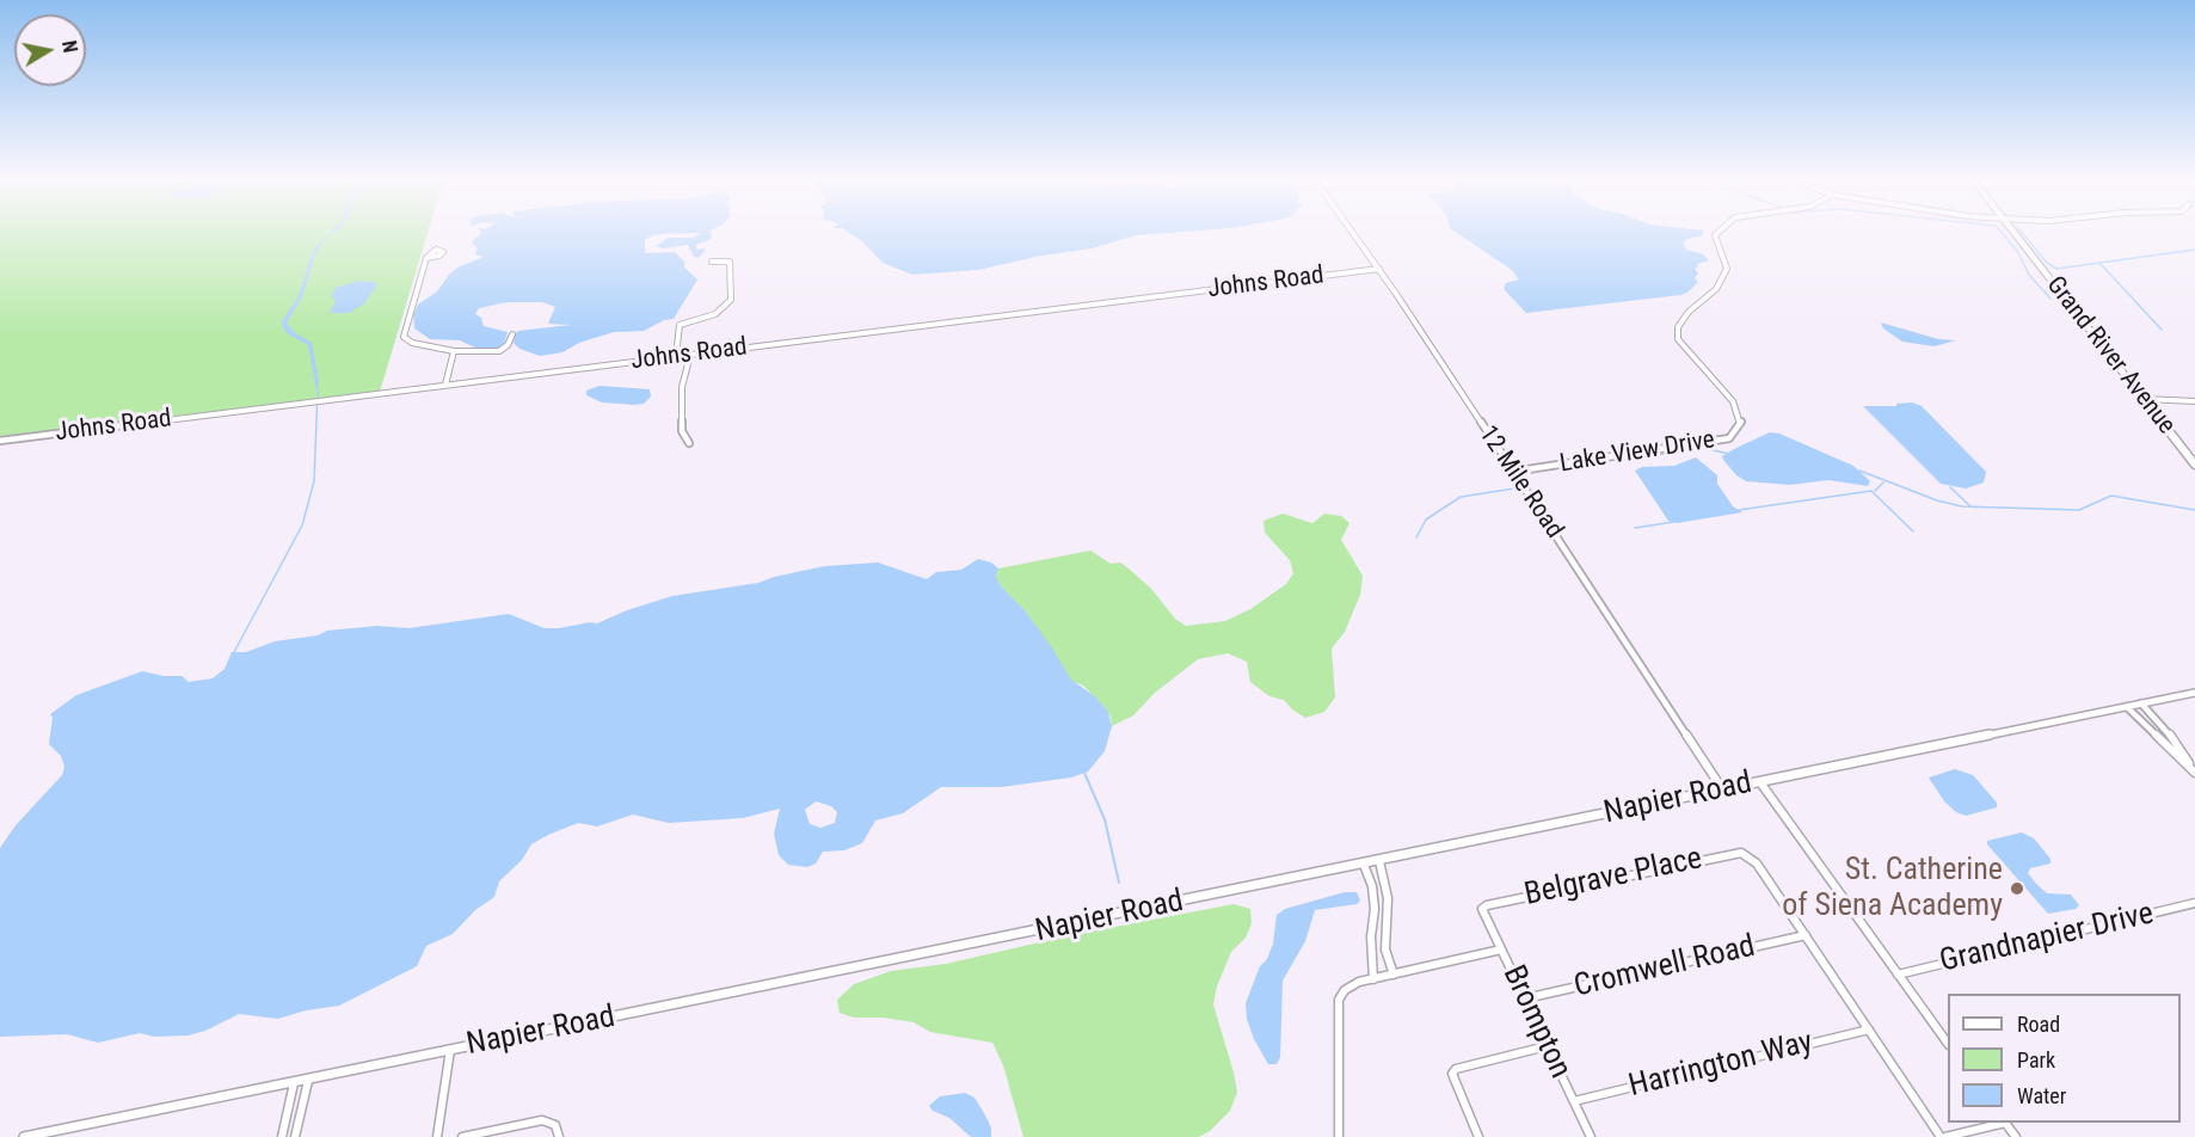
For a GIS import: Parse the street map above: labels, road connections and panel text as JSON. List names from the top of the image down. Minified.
{"streets":{"main road":["Grand River Avenue"],"street":["Johns Road","Lake View Drive","12 Mile Road","Napier Road","Belgrave Place","Grandnapier Drive","Cromwell Road","Brompton","Harrington Way"]},"crossings":[["Johns Road","12 Mile Road"],["Lake View Drive","12 Mile Road"],["12 Mile Road","Napier Road"],["Belgrave Place","Cromwell Road"],["Belgrave Place","Brompton"],["Cromwell Road","Brompton"],["Brompton","Harrington Way"]],"places":["St. Catherine of Siena Academy"],"legend":["Road","Park","Water"],"north":"right"}
